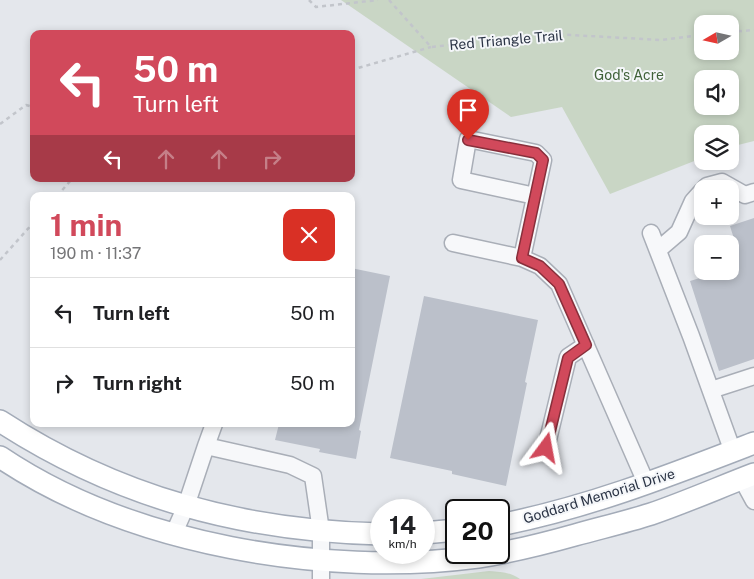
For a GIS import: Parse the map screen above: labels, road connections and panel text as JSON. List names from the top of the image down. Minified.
{"streets":{"main road":["Goddard Memorial Drive"],"path":["Red Triangle Trail"]},"parks":["God's Acre"],"north":"left","page":{"map_buttons":["+","−"],"turn":["50 m","Turn left"],"heading":["1 min","190 m · 11:37"],"list":[{"name":"Turn left","value":"50 m"},{"name":"Turn right","value":"50 m"}],"speed":"14 km/h","limit":"20"}}
